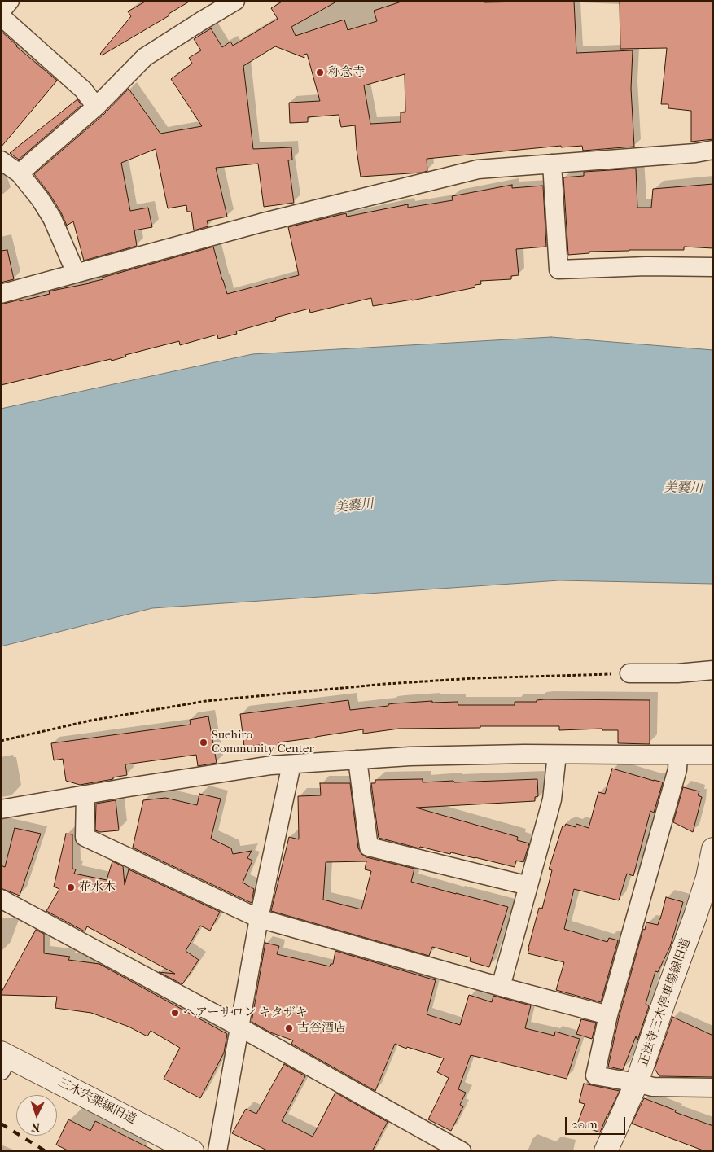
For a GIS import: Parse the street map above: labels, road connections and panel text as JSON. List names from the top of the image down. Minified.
{"streets":{"street":["正法寺三木停車場線旧道","三木宍粟線旧道"]},"water":["美嚢川"],"places":["称念寺","Suehiro Community Center","花水木","ヘアーサロン キタザキ","古谷酒店"],"scale_bar":"20 m","north":"bottom"}
